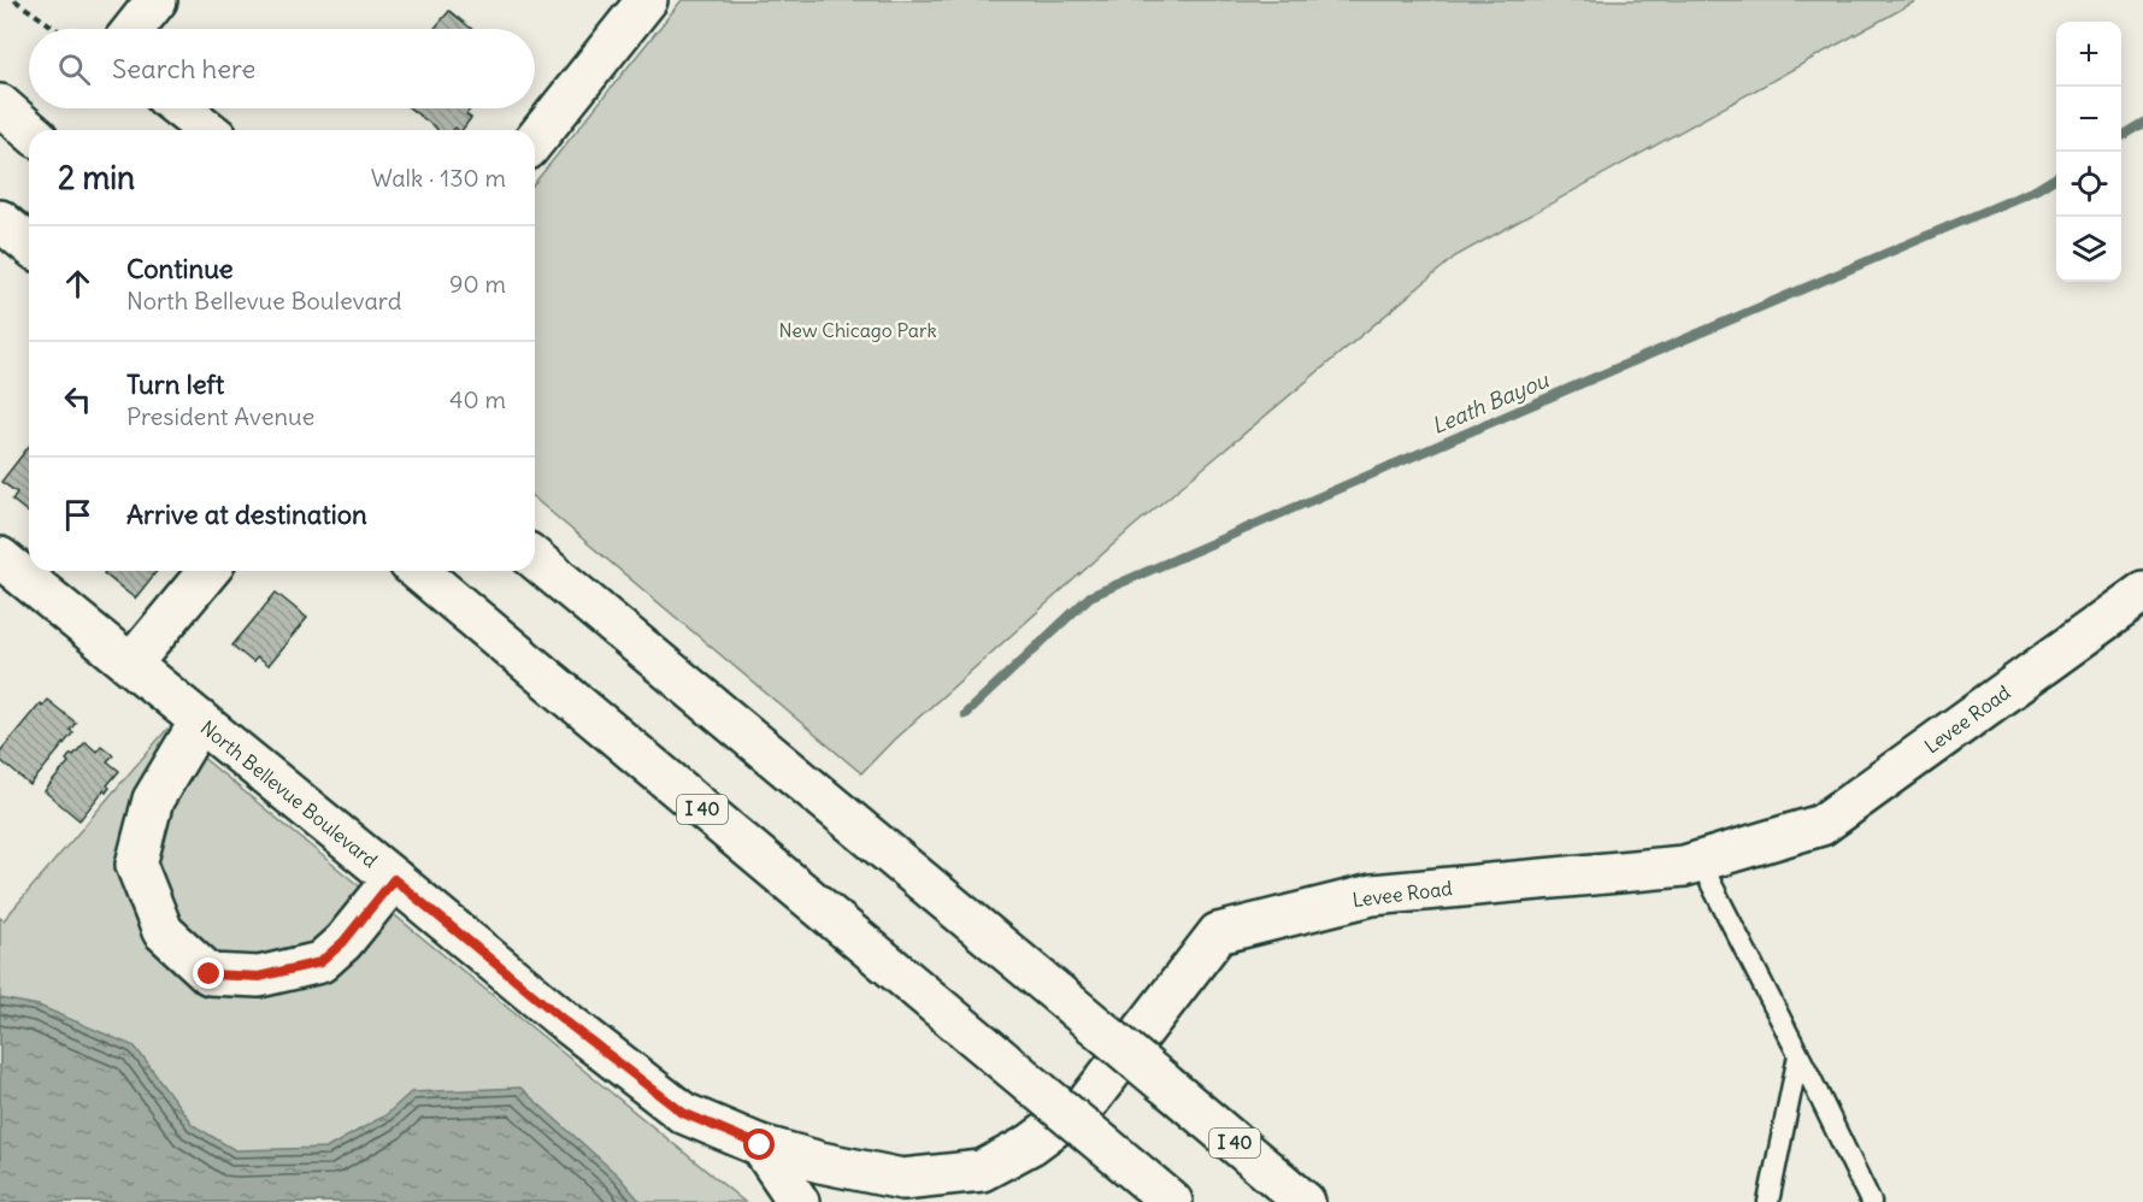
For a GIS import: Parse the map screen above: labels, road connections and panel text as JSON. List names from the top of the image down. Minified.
{"streets":{"main road":["Levee Road","North Bellevue Boulevard","I 40"]},"crossings":[["Levee Road","North Bellevue Boulevard"]],"water":["Leath Bayou"],"parks":["New Chicago Park"],"page":{"map_buttons":["+","−"],"search":"Search here","heading":["2 min","Walk · 130 m"],"list":[["Continue","North Bellevue Boulevard","90 m"],["Turn left","President Avenue","40 m"],"Arrive at destination"]}}
